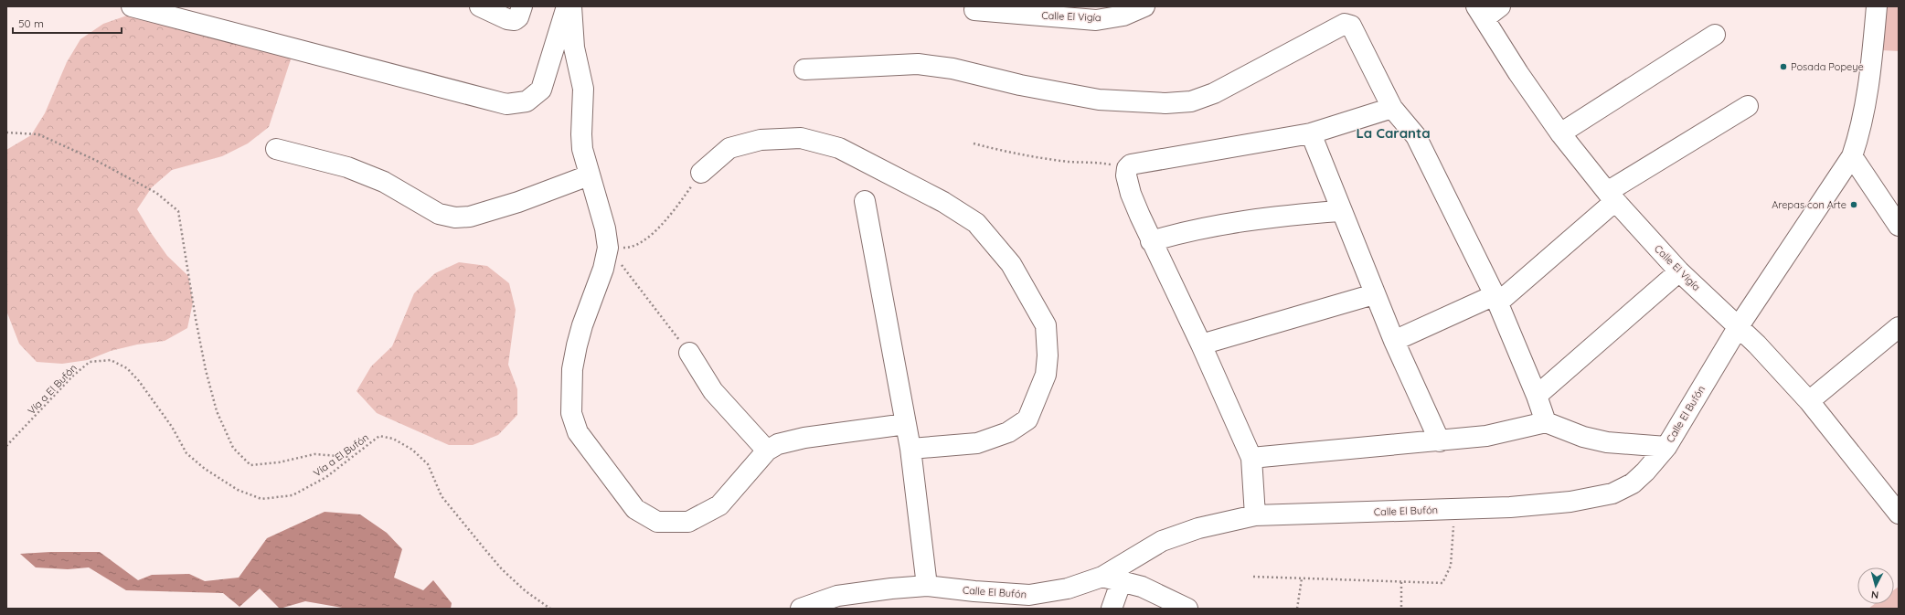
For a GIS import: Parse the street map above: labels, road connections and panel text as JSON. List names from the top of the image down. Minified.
{"streets":{"street":["Calle El Vigía","Calle El Bufón"],"path":["Vía a El Bufón"]},"crossings":[["Calle El Vigía","Calle El Bufón"]],"districts":["La Caranta"],"places":["Posada Popeye","Arepas con Arte"],"scale_bar":"50 m","north":"bottom"}
